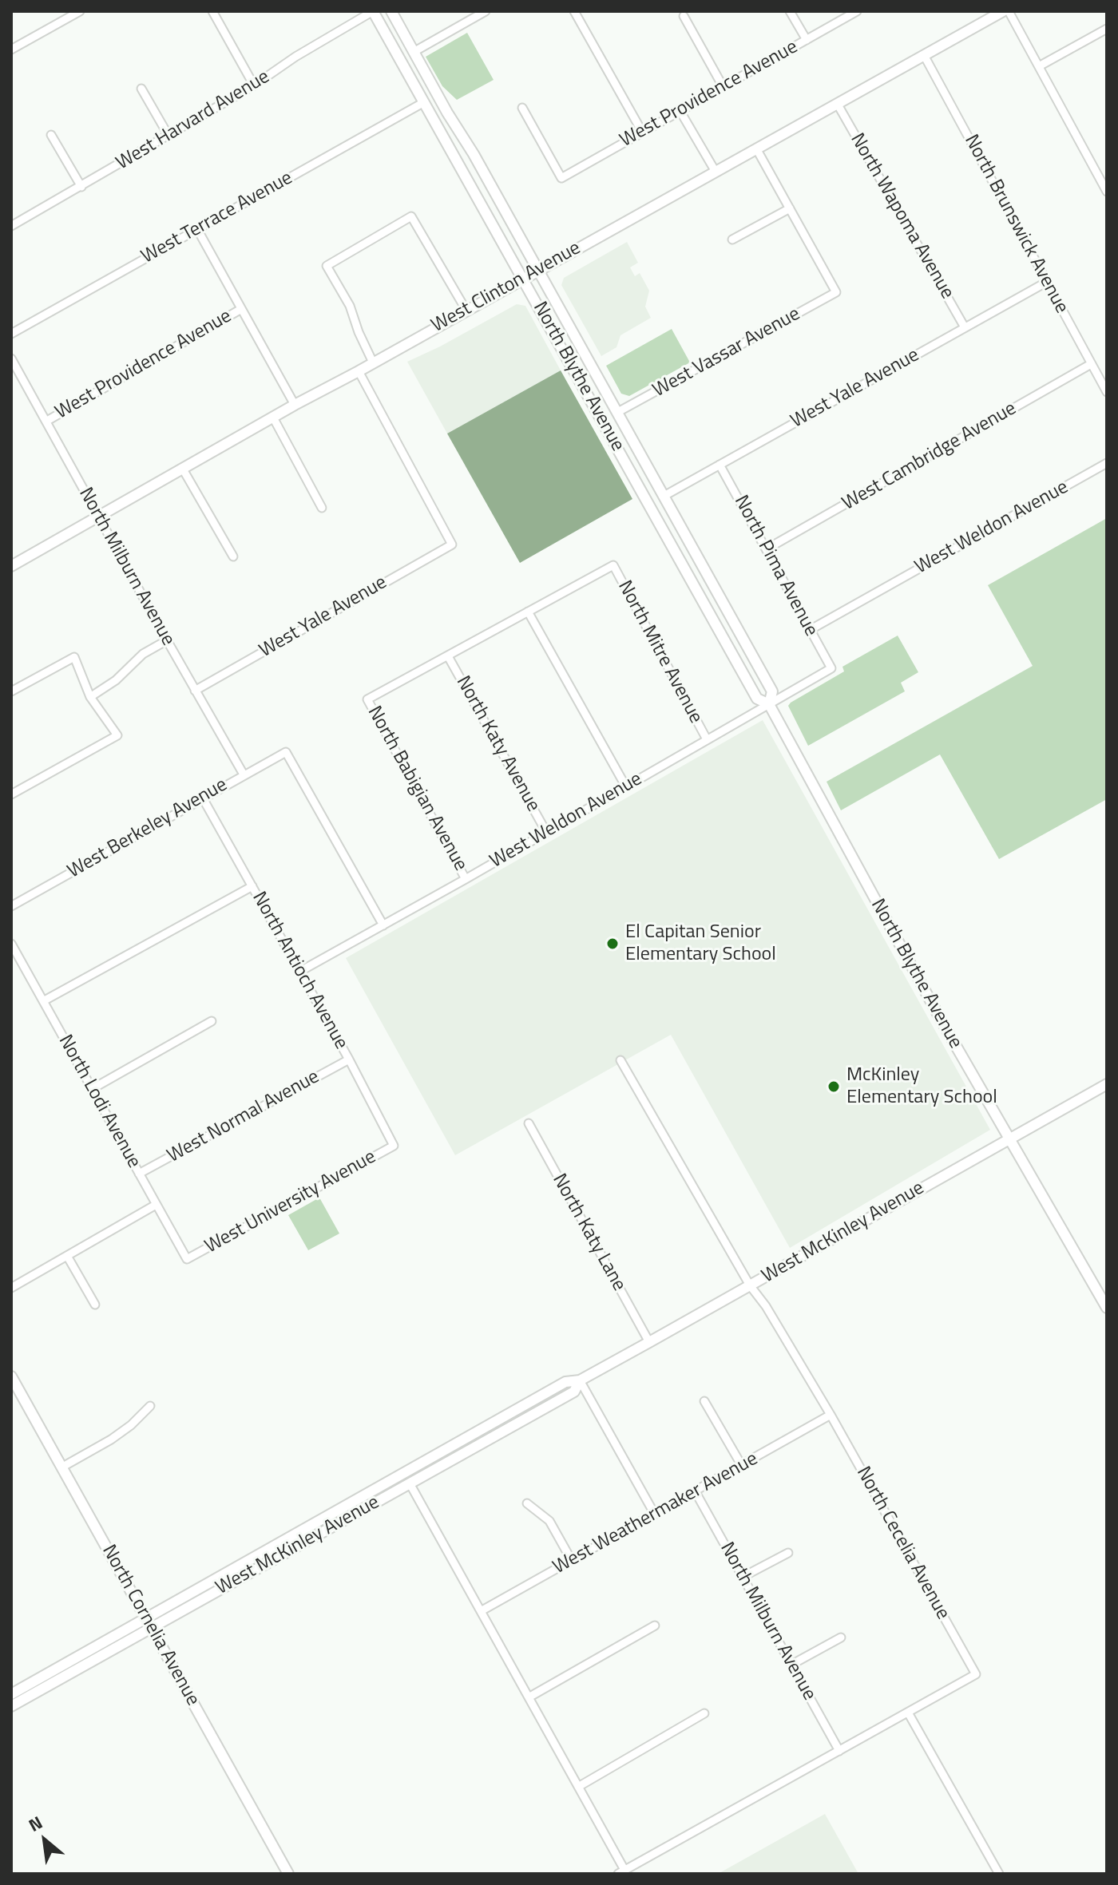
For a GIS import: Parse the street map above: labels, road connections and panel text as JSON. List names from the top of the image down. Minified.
{"streets":{"main road":["West Clinton Avenue","North Blythe Avenue","West McKinley Avenue","North Cornelia Avenue"],"street":["West Providence Avenue","West Harvard Avenue","North Wapoma Avenue","West Terrace Avenue","North Brunswick Avenue","West Vassar Avenue","West Yale Avenue","West Cambridge Avenue","West Weldon Avenue","North Pima Avenue","North Milburn Avenue","North Mitre Avenue","North Katy Avenue","North Babigian Avenue","West Berkeley Avenue","North Antioch Avenue","North Lodi Avenue","West Normal Avenue","West University Avenue","North Katy Lane","West Weathermaker Avenue","North Cecelia Avenue"]},"crossings":[["West Providence Avenue","North Milburn Avenue"],["West Harvard Avenue","North Blythe Avenue"],["North Wapoma Avenue","West Clinton Avenue"],["North Wapoma Avenue","West Yale Avenue"],["West Terrace Avenue","North Blythe Avenue"],["North Brunswick Avenue","West Clinton Avenue"],["North Brunswick Avenue","West Yale Avenue"],["North Brunswick Avenue","West Cambridge Avenue"],["West Clinton Avenue","North Blythe Avenue"],["West Clinton Avenue","West Yale Avenue"],["West Clinton Avenue","North Milburn Avenue"],["West Vassar Avenue","North Blythe Avenue"],["North Blythe Avenue","West Yale Avenue"],["North Blythe Avenue","West Weldon Avenue"],["North Blythe Avenue","West McKinley Avenue"],["West Yale Avenue","North Pima Avenue"],["West Yale Avenue","North Milburn Avenue"],["West Cambridge Avenue","North Pima Avenue"],["West Weldon Avenue","North Pima Avenue"],["West Weldon Avenue","North Mitre Avenue"],["West Weldon Avenue","North Katy Avenue"],["West Weldon Avenue","North Babigian Avenue"],["West Weldon Avenue","West Berkeley Avenue"],["West Weldon Avenue","North Antioch Avenue"],["North Milburn Avenue","West Berkeley Avenue"],["North Milburn Avenue","West Weathermaker Avenue"],["North Milburn Avenue","North Cecelia Avenue"],["North Katy Avenue","North Babigian Avenue"],["West Berkeley Avenue","North Antioch Avenue"],["North Antioch Avenue","West Normal Avenue"],["North Antioch Avenue","West University Avenue"],["North Lodi Avenue","West Normal Avenue"],["North Lodi Avenue","West University Avenue"],["North Katy Lane","West McKinley Avenue"],["West McKinley Avenue","North Cecelia Avenue"],["West McKinley Avenue","North Cornelia Avenue"],["West Weathermaker Avenue","North Cecelia Avenue"]],"places":["El Capitan Senior Elementary School","McKinley Elementary School"],"north":"top left"}
